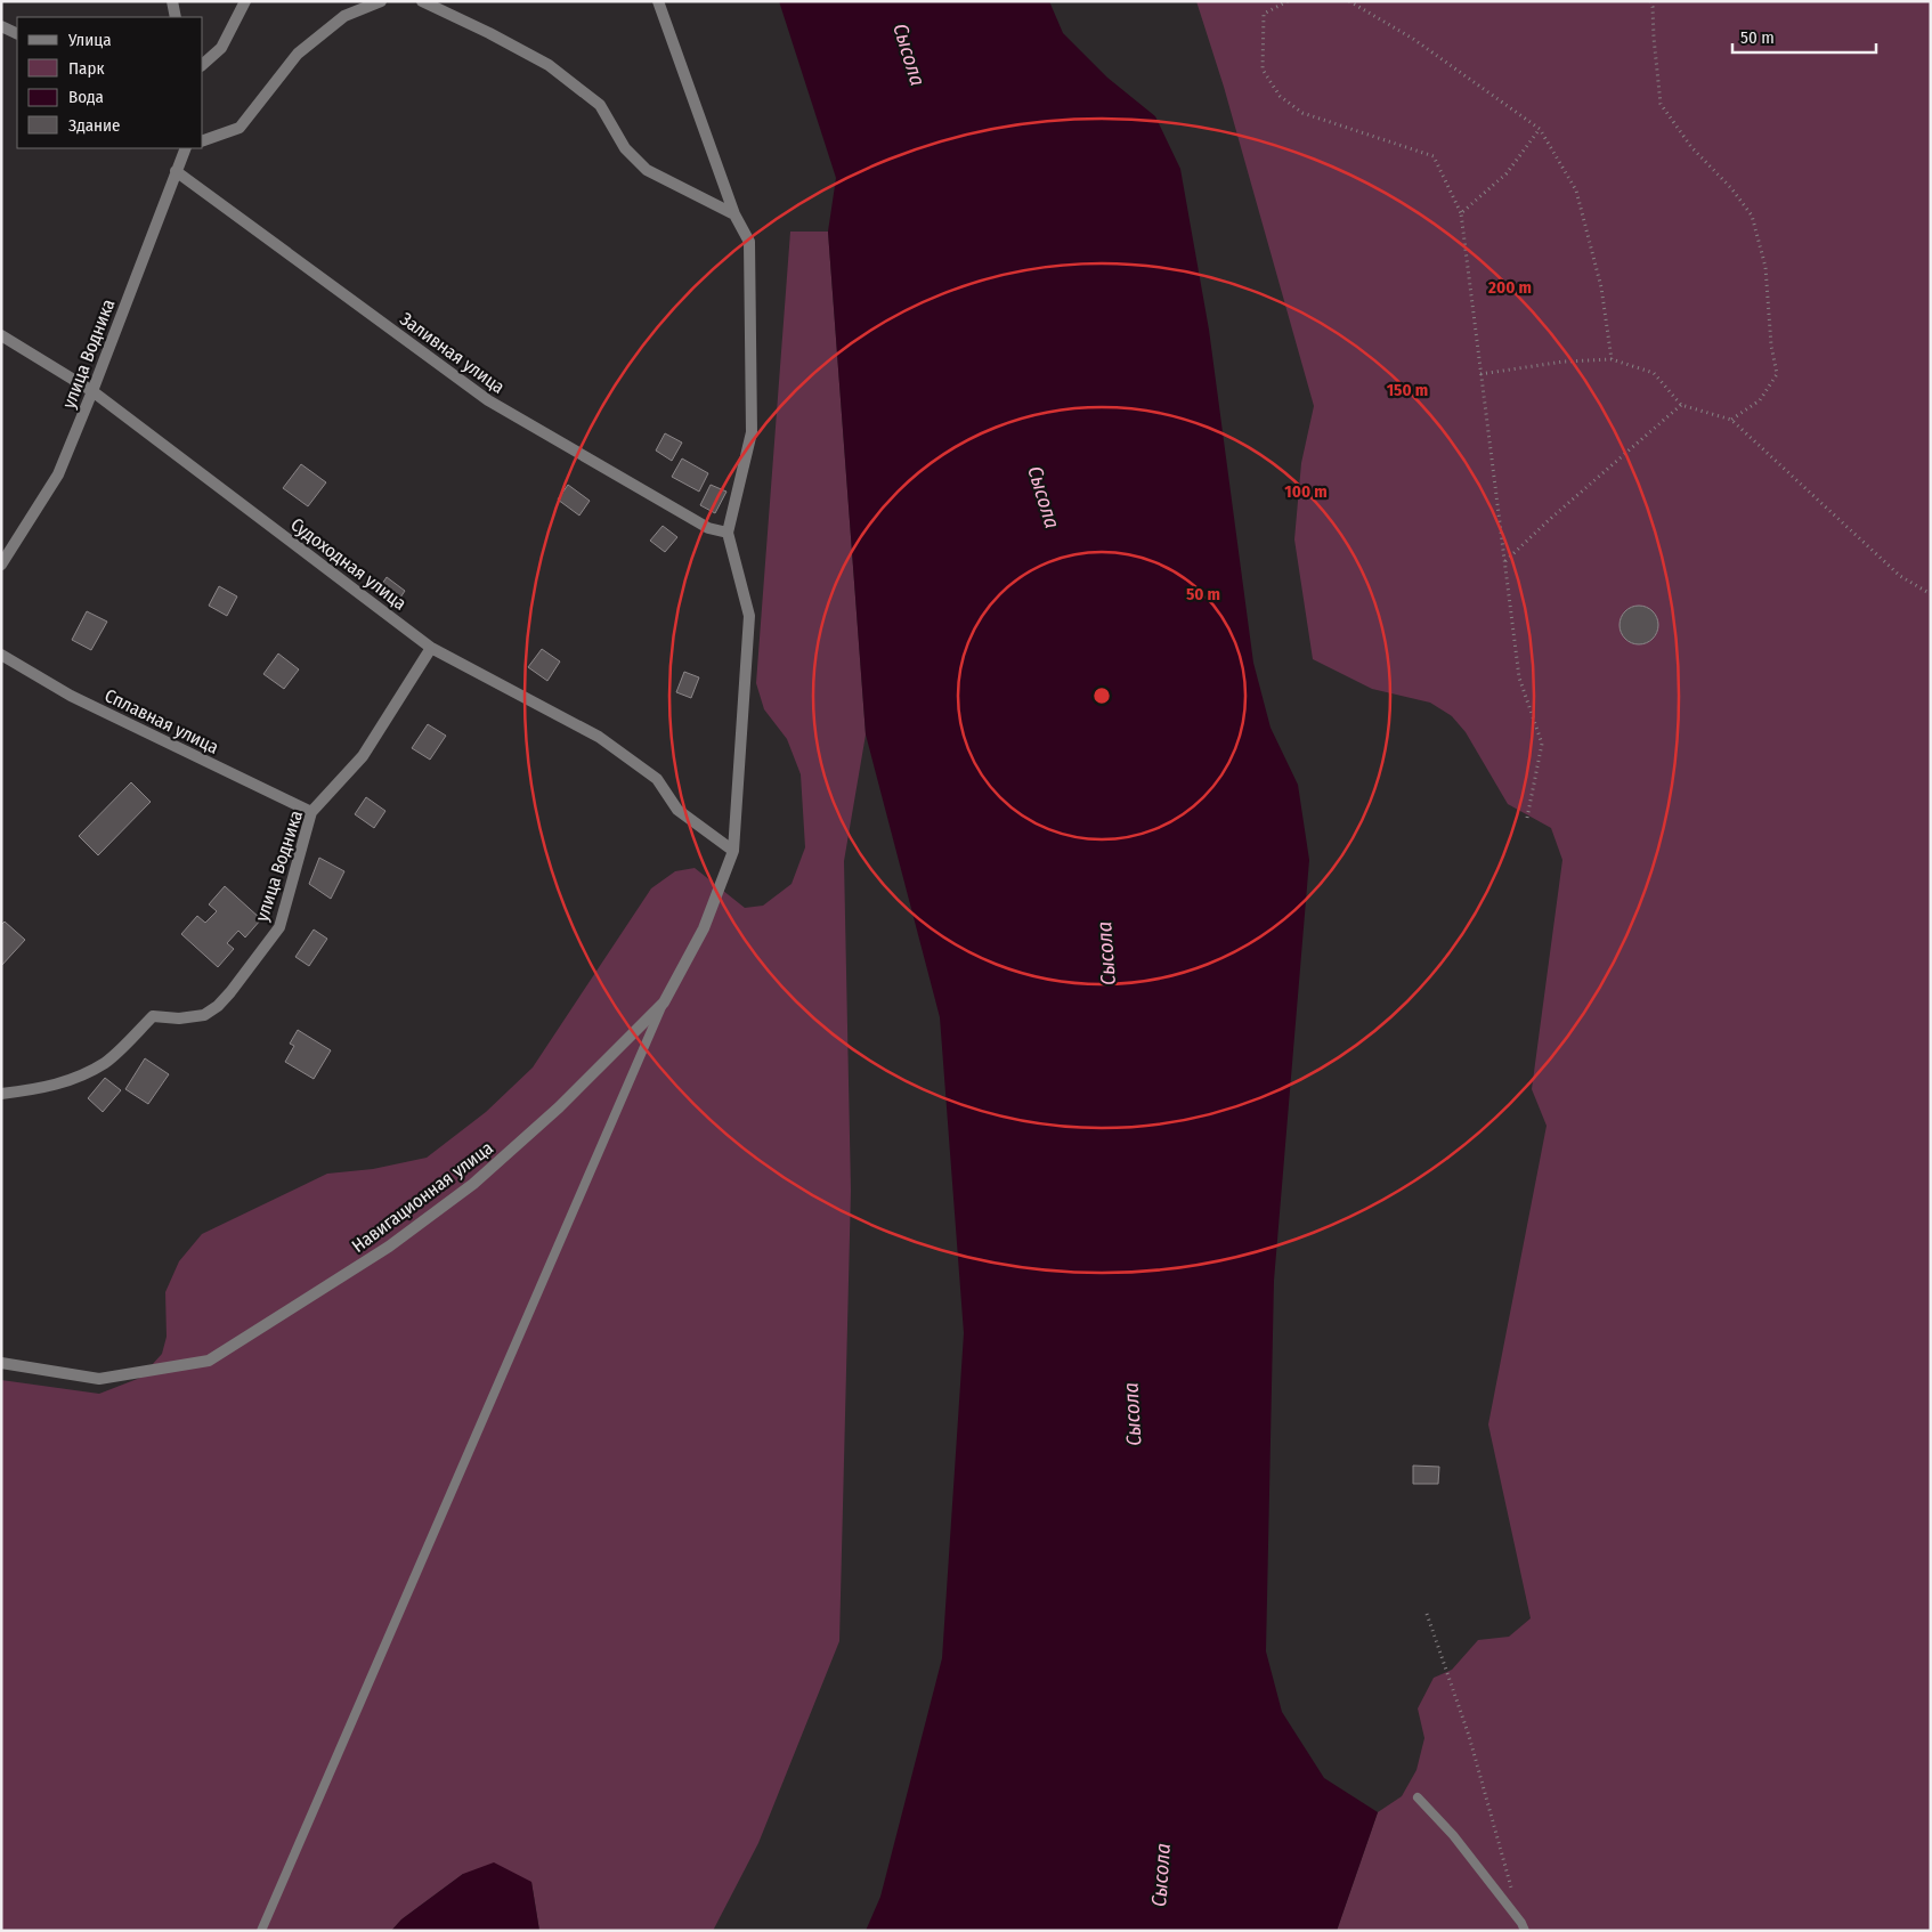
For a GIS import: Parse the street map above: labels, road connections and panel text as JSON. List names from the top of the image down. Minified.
{"streets":{"street":["Заливная улица","улица Водника","Судоходная улица","Сплавная улица","Навигационная улица"]},"crossings":[["Заливная улица","улица Водника"],["Заливная улица","Навигационная улица"],["улица Водника","Судоходная улица"],["улица Водника","Сплавная улица"],["Судоходная улица","Навигационная улица"]],"water":["Сысола"],"legend":["Улица","Парк","Вода","Здание"],"scale_bar":"50 m","rings":["200 m","150 m","100 m","50 m"]}
